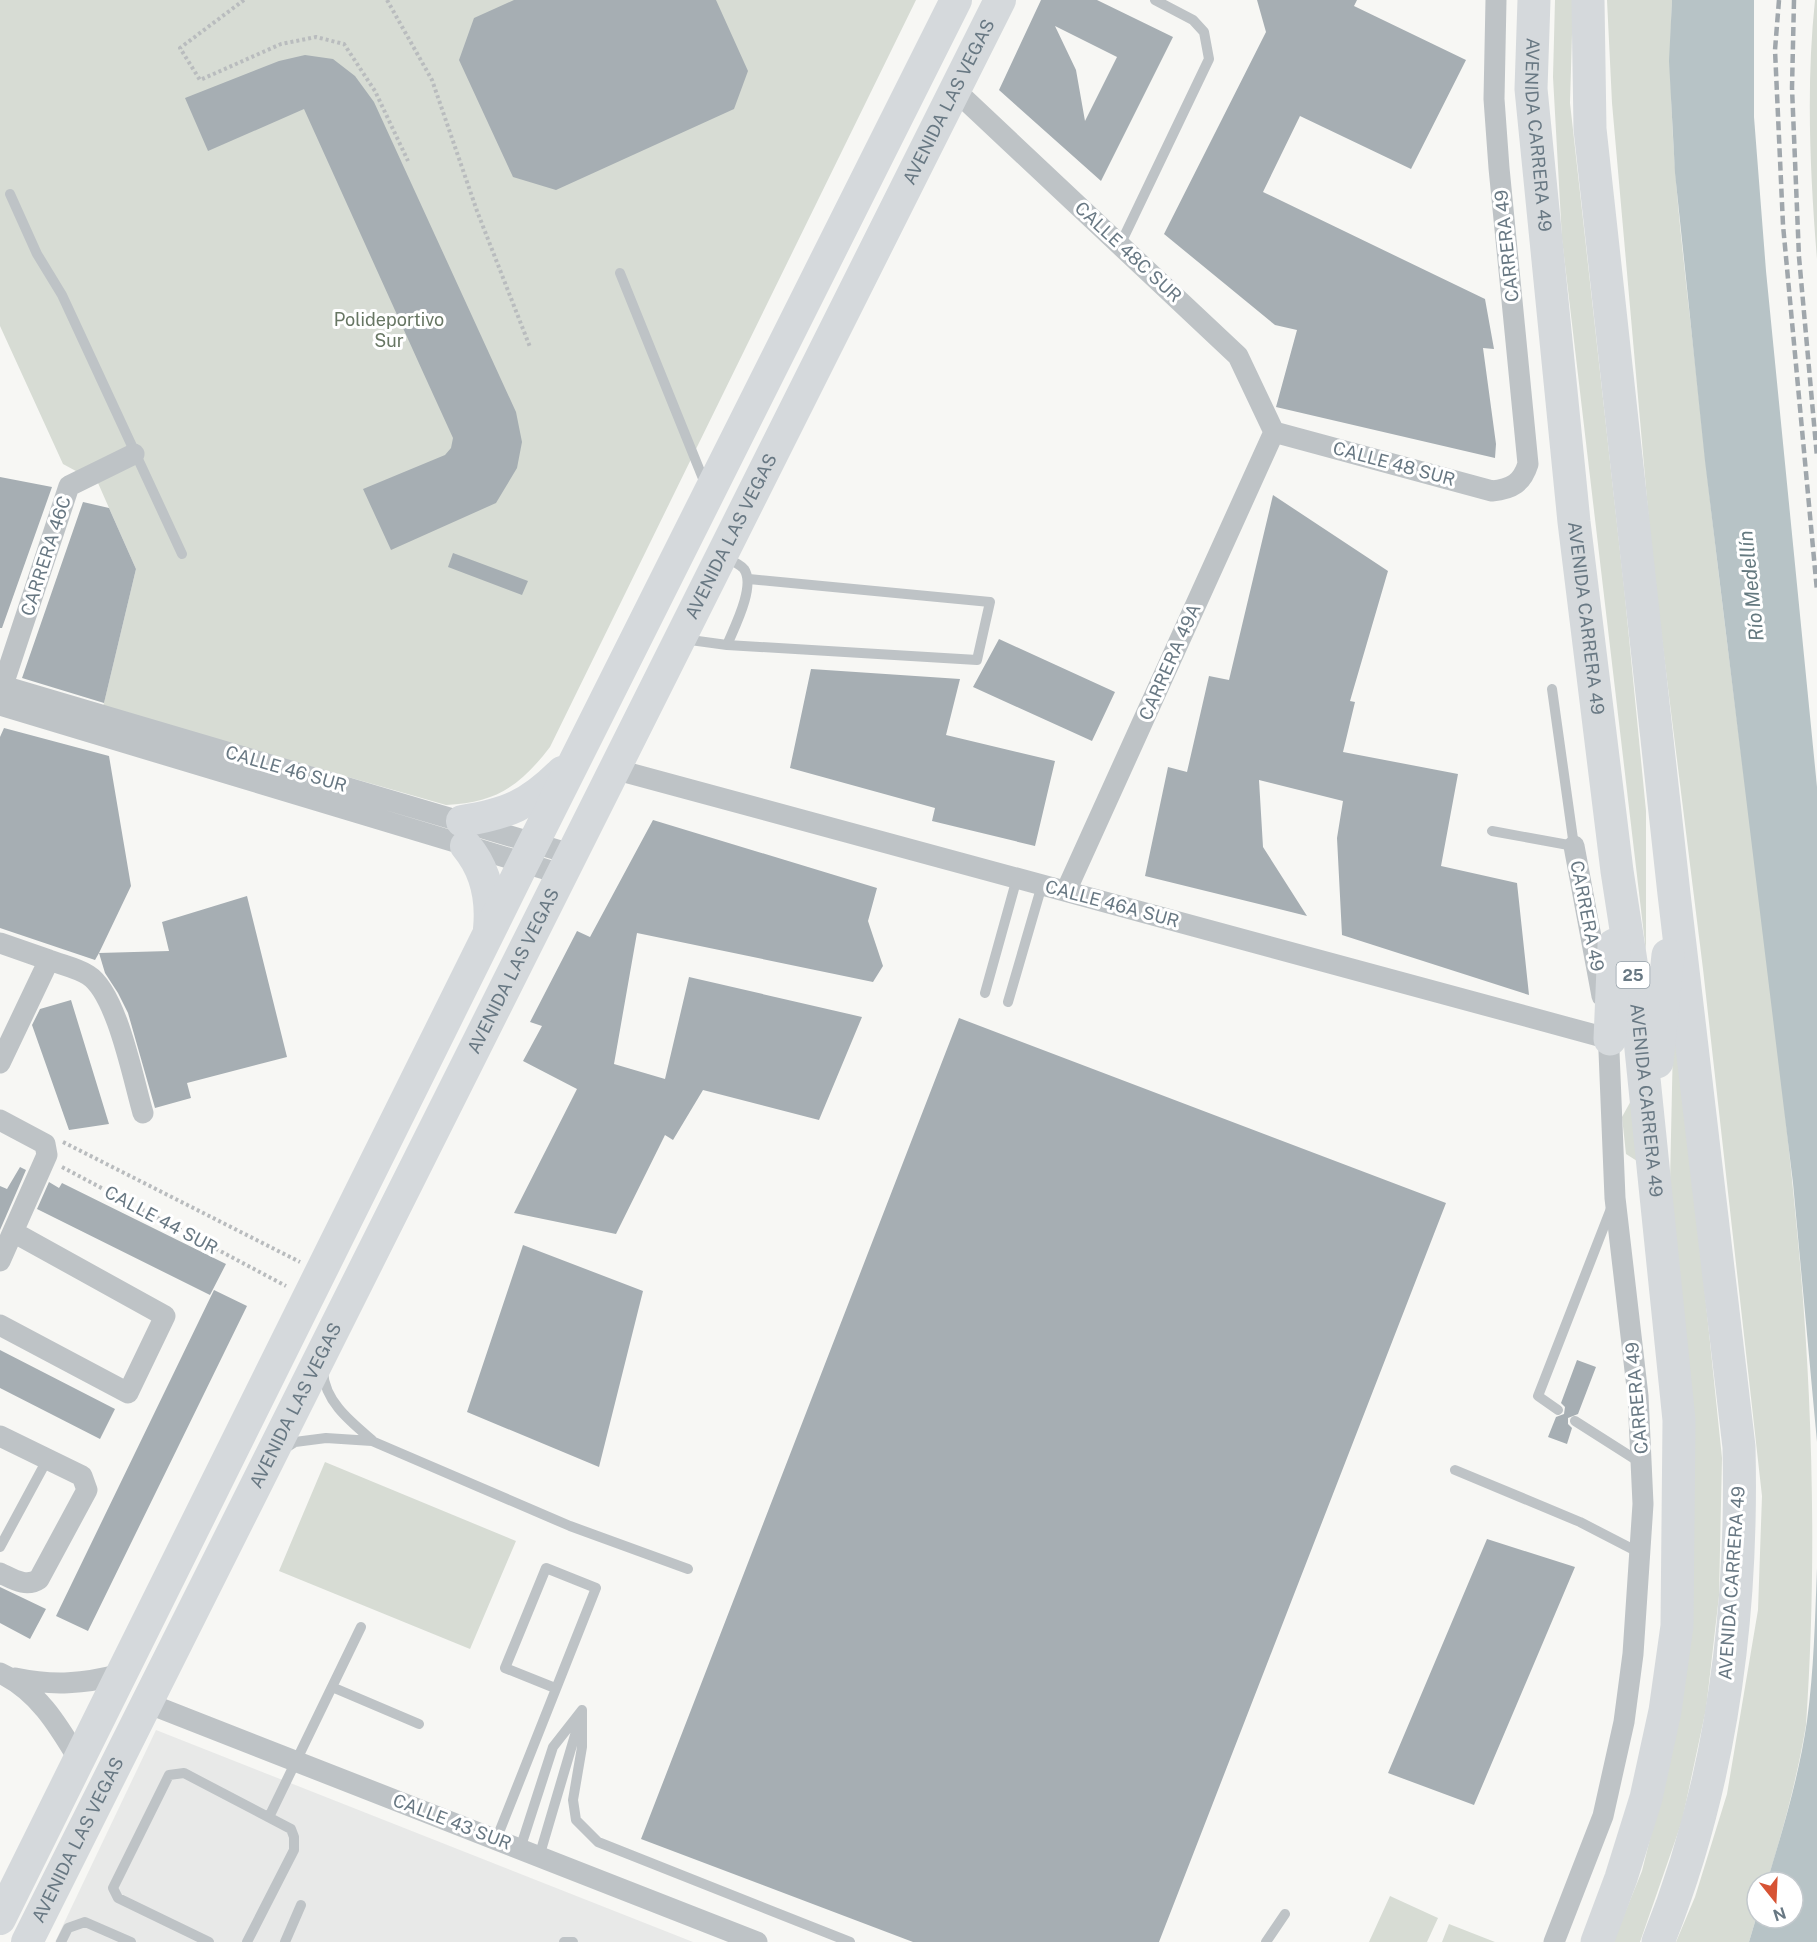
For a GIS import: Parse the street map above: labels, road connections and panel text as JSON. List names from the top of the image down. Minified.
{"streets":{"highway":["AVENIDA CARRERA 49","25"],"main road":["AVENIDA LAS VEGAS"],"street":["CARRERA 49","CALLE 48C SUR","CALLE 48 SUR","CARRERA 46C","CARRERA 49A","CALLE 46 SUR","CALLE 46A SUR","CALLE 43 SUR"],"path":["CALLE 44 SUR"]},"crossings":[["AVENIDA LAS VEGAS","CALLE 48C SUR"],["AVENIDA LAS VEGAS","CALLE 46 SUR"],["AVENIDA LAS VEGAS","CALLE 46A SUR"],["AVENIDA LAS VEGAS","CALLE 43 SUR"],["CARRERA 49","CALLE 48 SUR"],["CARRERA 49","CALLE 46A SUR"],["CALLE 48C SUR","CALLE 48 SUR"],["CALLE 48C SUR","CARRERA 49A"],["CALLE 48 SUR","CARRERA 49A"],["CARRERA 46C","CALLE 46 SUR"],["CARRERA 49A","CALLE 46A SUR"]],"water":["Río Medellín"],"parks":["Polideportivo Sur"],"north":"bottom"}
